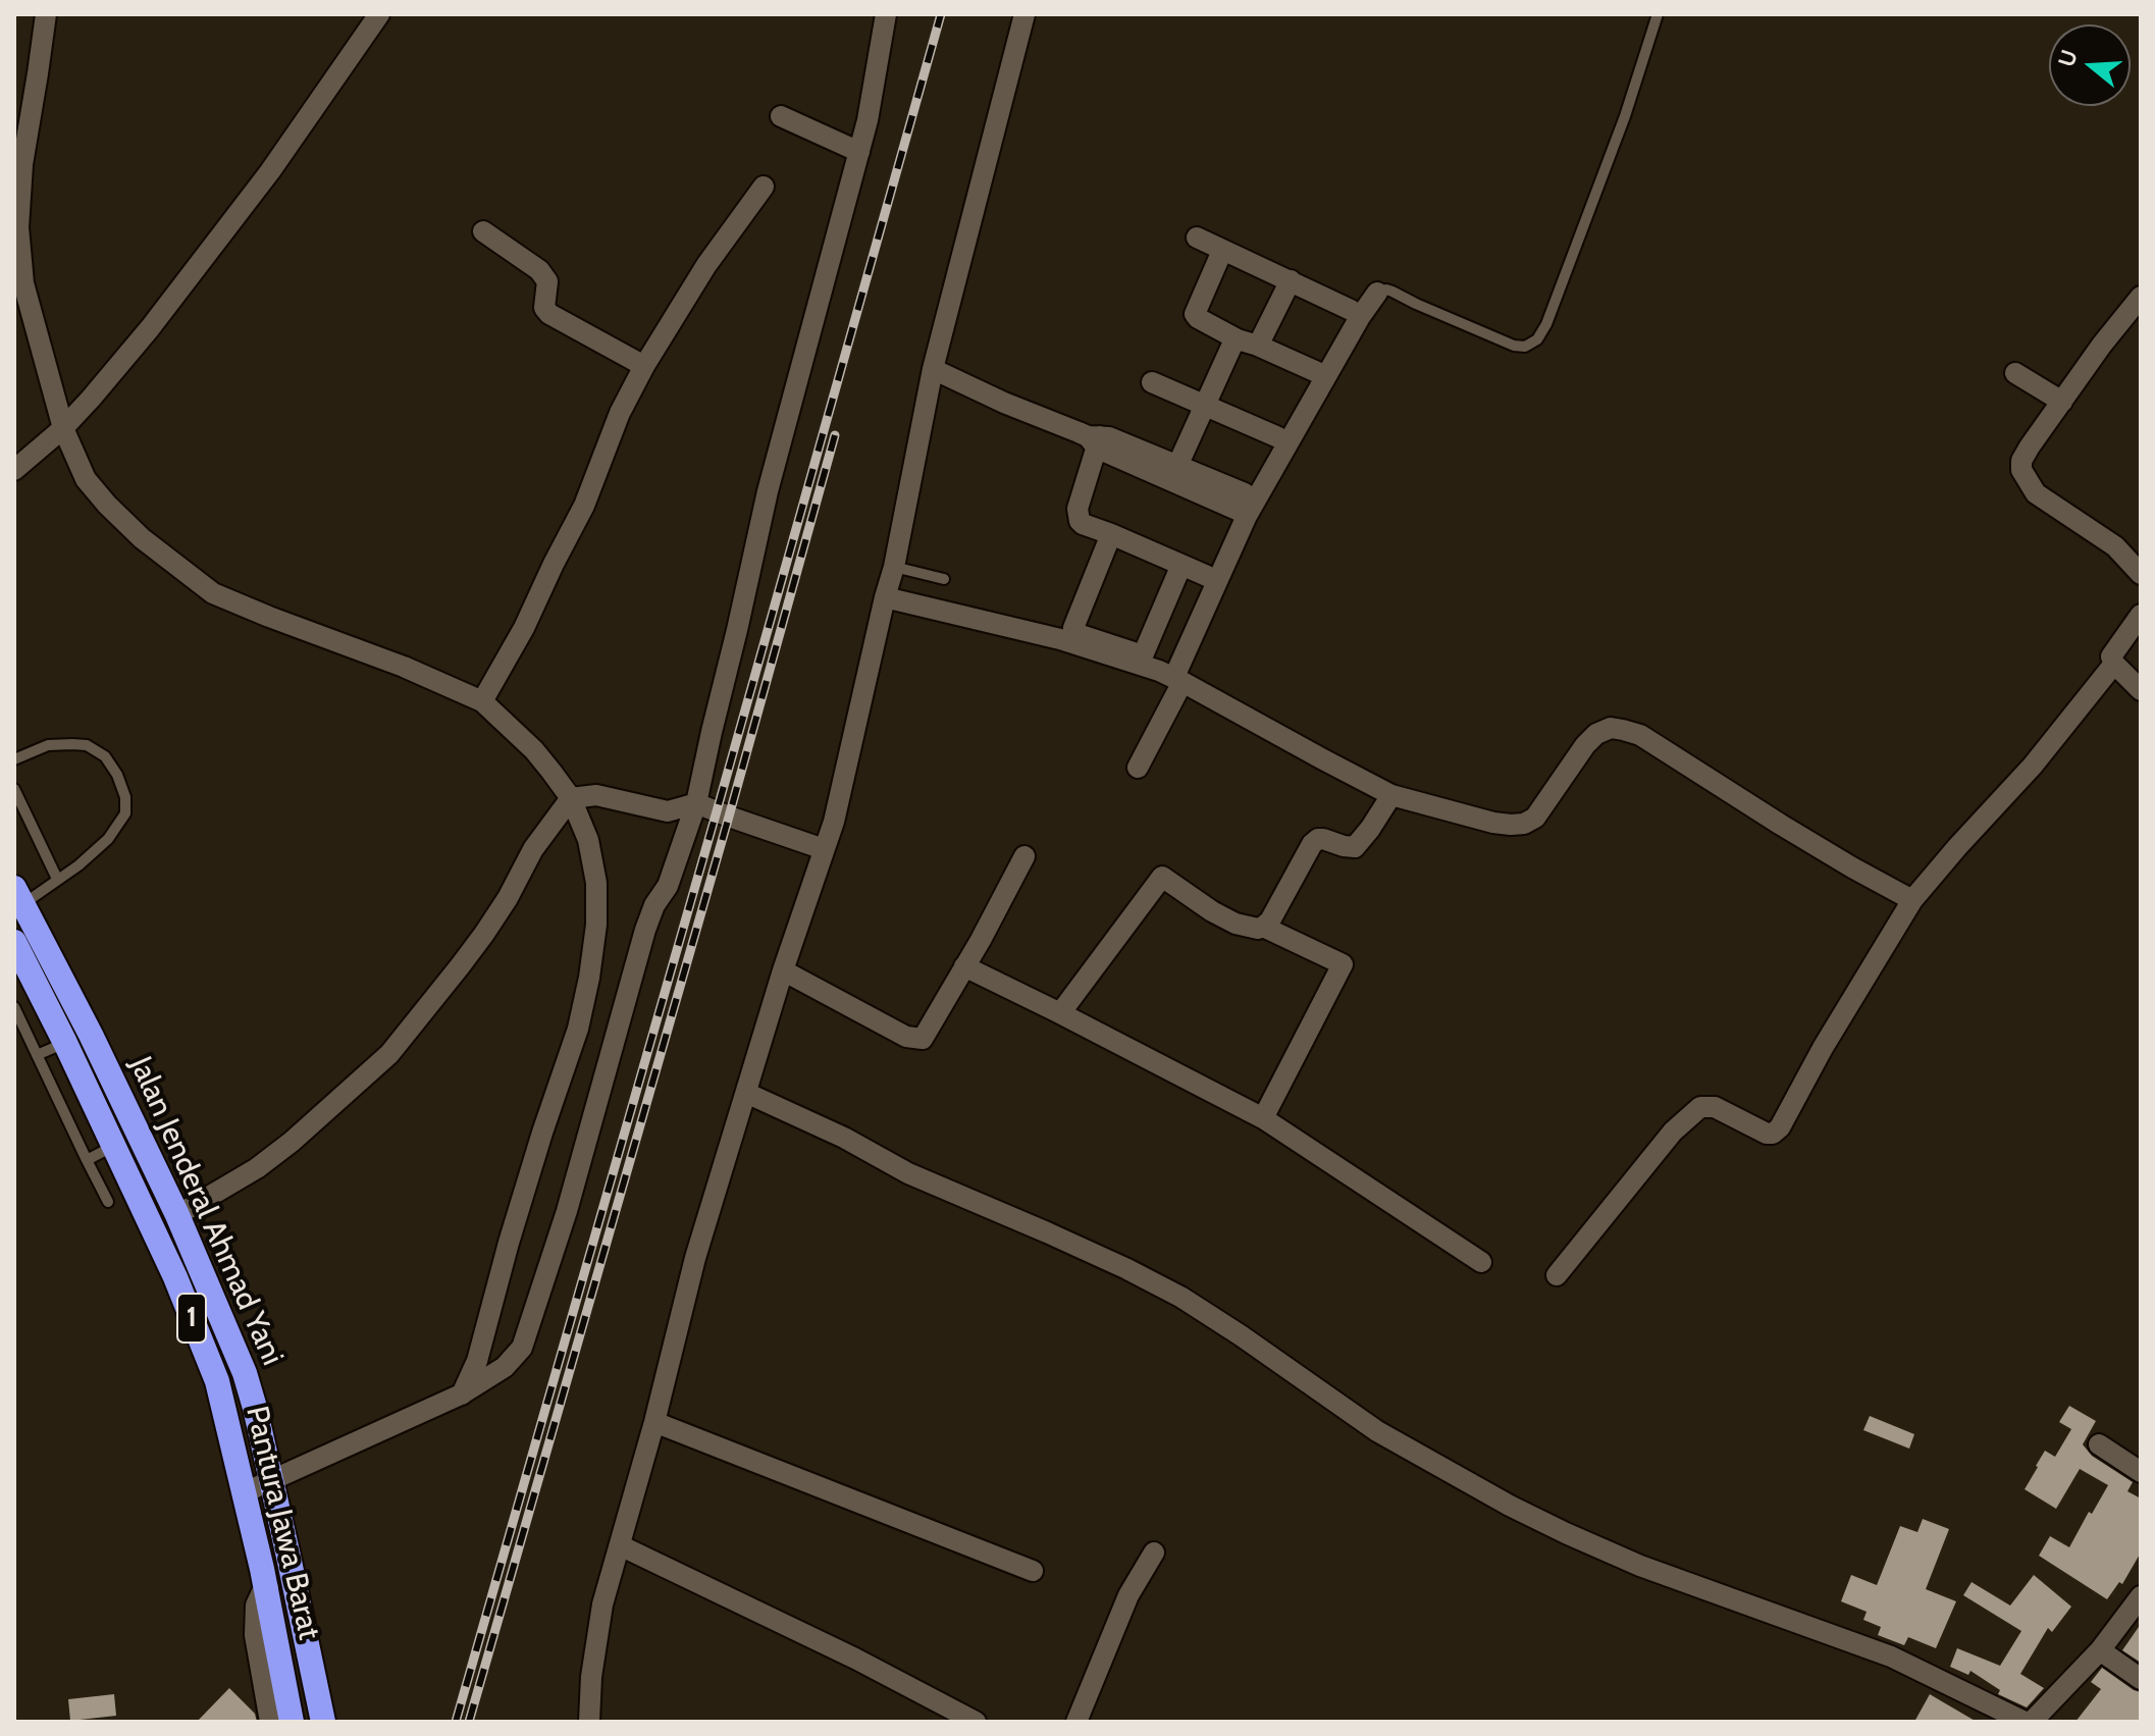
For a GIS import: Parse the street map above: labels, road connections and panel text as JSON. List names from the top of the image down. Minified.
{"streets":{"highway":["Jalan Jenderal Ahmad Yani","1","Pantura Jawa Barat"]},"north":"left"}
